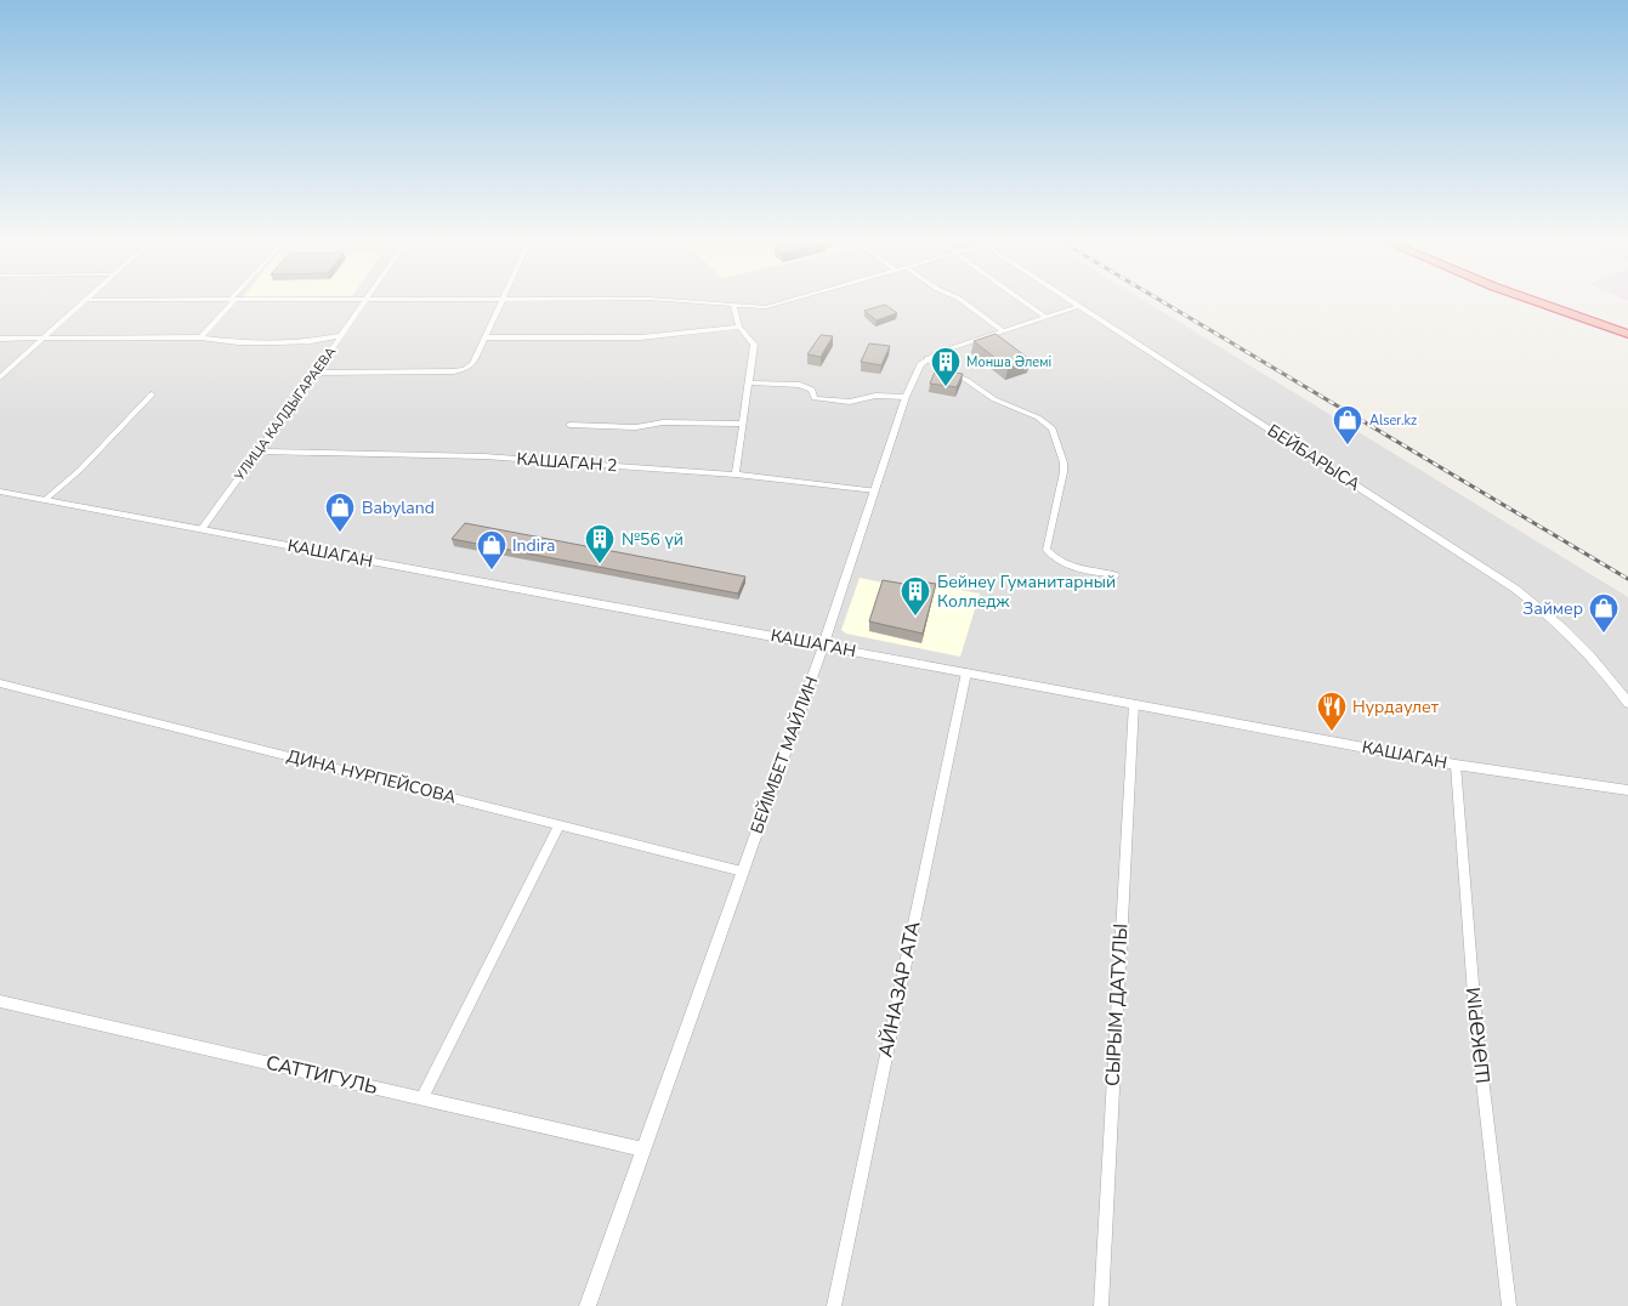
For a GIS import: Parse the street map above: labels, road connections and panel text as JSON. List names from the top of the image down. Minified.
{"streets":{"street":["УЛИЦА КАЛДЫГАРАЕВА","БЕЙБАРЫСА","КАШАГАН 2","КАШАГАН","БЕЙІМБЕТ МАЙЛИН","ДИНА НУРПЕЙСОВА","АЙНАЗАР АТА","СЫРЫМ ДАТУЛЫ","ШӘКӘРІМ","САТТИГУЛЬ"]},"crossings":[["УЛИЦА КАЛДЫГАРАЕВА","КАШАГАН 2"],["УЛИЦА КАЛДЫГАРАЕВА","КАШАГАН"],["КАШАГАН 2","БЕЙІМБЕТ МАЙЛИН"],["КАШАГАН","БЕЙІМБЕТ МАЙЛИН"],["КАШАГАН","АЙНАЗАР АТА"],["КАШАГАН","СЫРЫМ ДАТУЛЫ"],["КАШАГАН","ШӘКӘРІМ"],["БЕЙІМБЕТ МАЙЛИН","ДИНА НУРПЕЙСОВА"],["БЕЙІМБЕТ МАЙЛИН","САТТИГУЛЬ"]],"places":{"building":["Монша Әлемі","№56 үй","Бейнеу Гуманитарный Колледж"],"shop":["Alser.kz","Babyland","Indira","Займер"],"restaurant":["Нурдаулет"]}}
